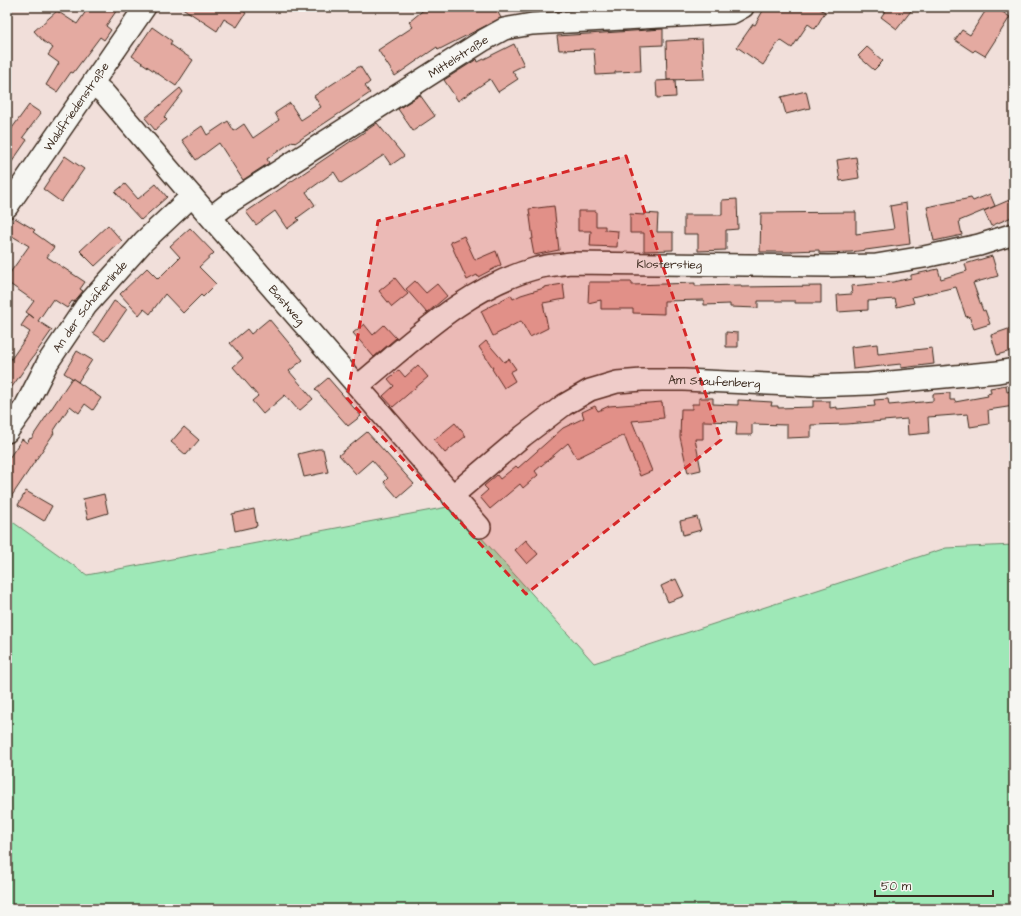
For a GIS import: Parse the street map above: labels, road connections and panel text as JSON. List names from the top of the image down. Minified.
{"streets":{"street":["Mittelstraße","Waldfriedenstraße","Klosterstieg","Bastweg","An der Schäferlinde","Am Staufenberg"]},"crossings":[["Mittelstraße","Bastweg"],["Waldfriedenstraße","Bastweg"],["Klosterstieg","Bastweg"],["Bastweg","An der Schäferlinde"],["Bastweg","Am Staufenberg"]],"scale_bar":"50 m"}
